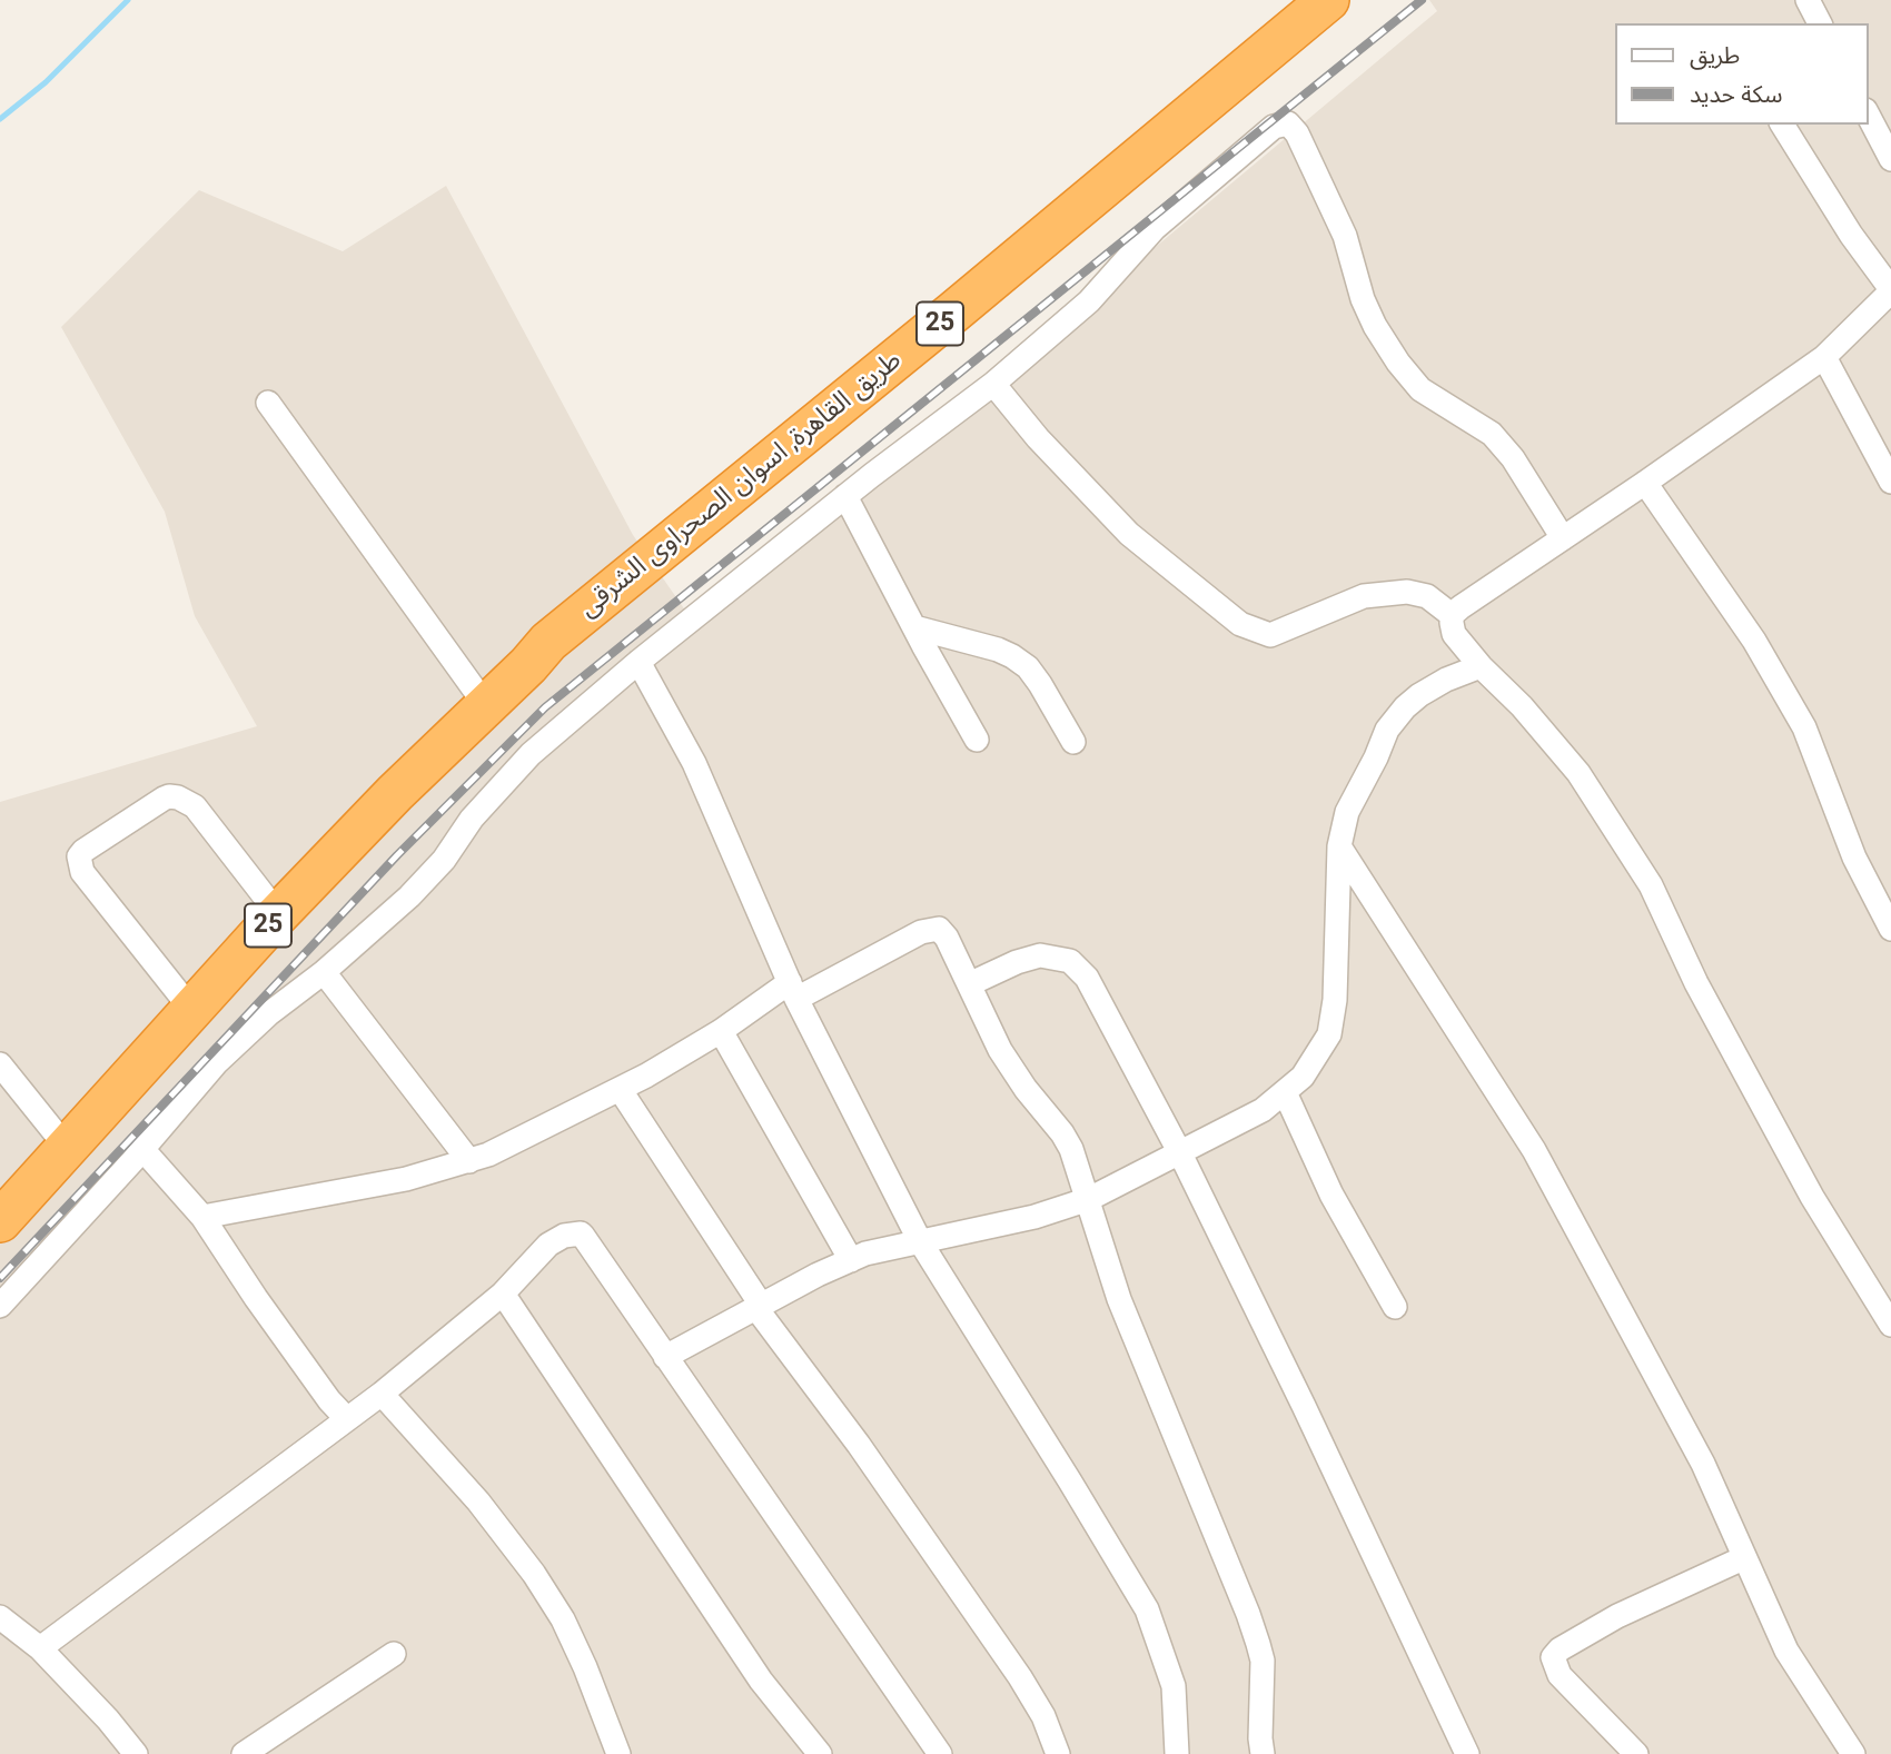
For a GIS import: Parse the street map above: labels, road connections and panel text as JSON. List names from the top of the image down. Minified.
{"streets":{"highway":["25","طريق القاهرة, اسوان الصحراوى الشرقى"]},"legend":["طريق","سكة حديد"]}
